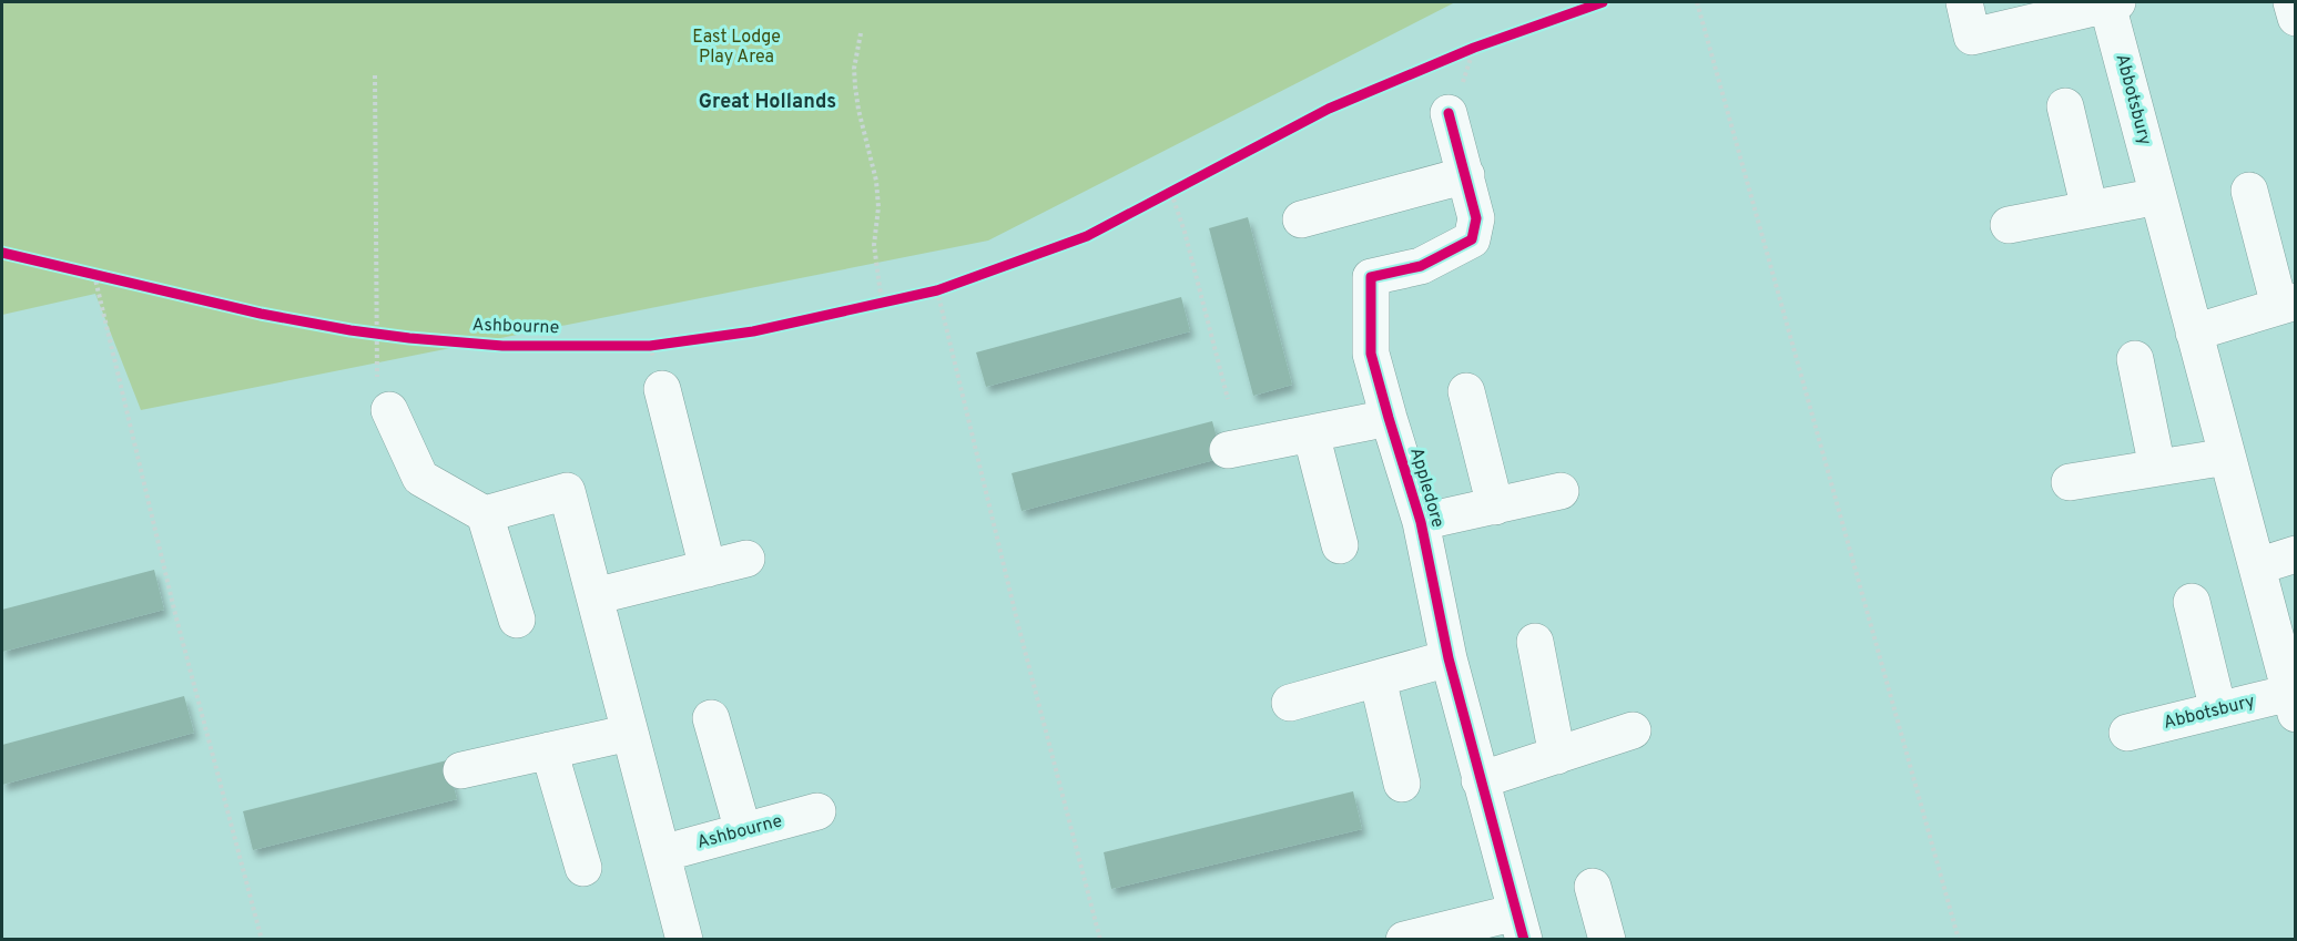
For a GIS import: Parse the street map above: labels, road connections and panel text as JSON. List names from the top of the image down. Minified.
{"streets":{"street":["Abbotsbury","Ashbourne","Appledore"]},"districts":["Great Hollands"],"parks":["East Lodge Play Area"]}
